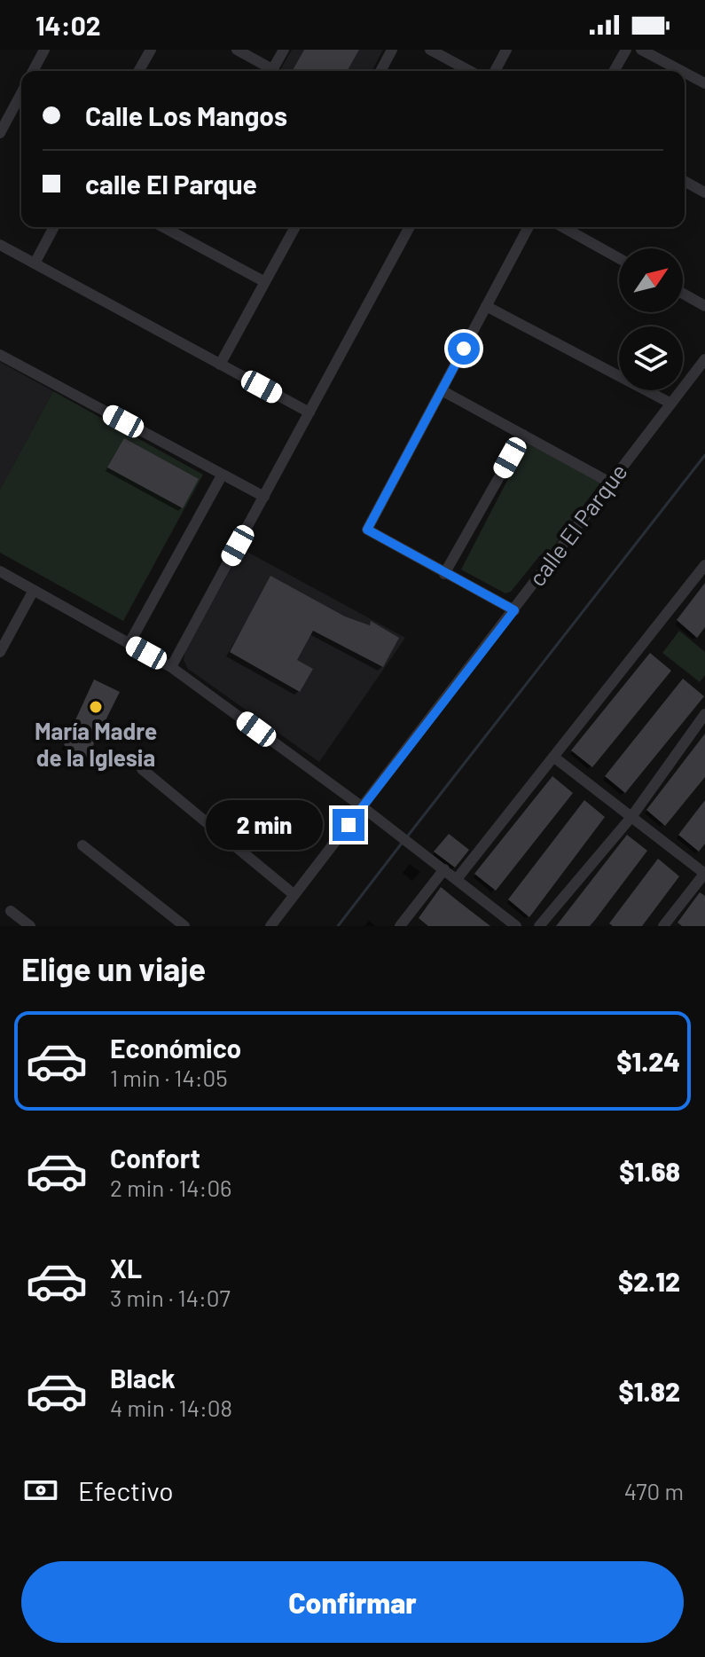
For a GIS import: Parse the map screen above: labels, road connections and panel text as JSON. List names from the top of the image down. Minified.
{"streets":{"street":["calle El Parque"]},"places":["María Madre de la Iglesia"],"north":"top right","page":{"status":"14:02","banner":["Calle Los Mangos","calle El Parque"],"bubble":"2 min","heading":"Elige un viaje","list":[{"name":"Económico","note":"1 min · 14:05","value":"$1.24"},{"name":"Confort","note":"2 min · 14:06","value":"$1.68"},{"name":"XL","note":"3 min · 14:07","value":"$2.12"},{"name":"Black","note":"4 min · 14:08","value":"$1.82"}],"pay":["Efectivo","470 m"],"buttons":"Confirmar"}}
